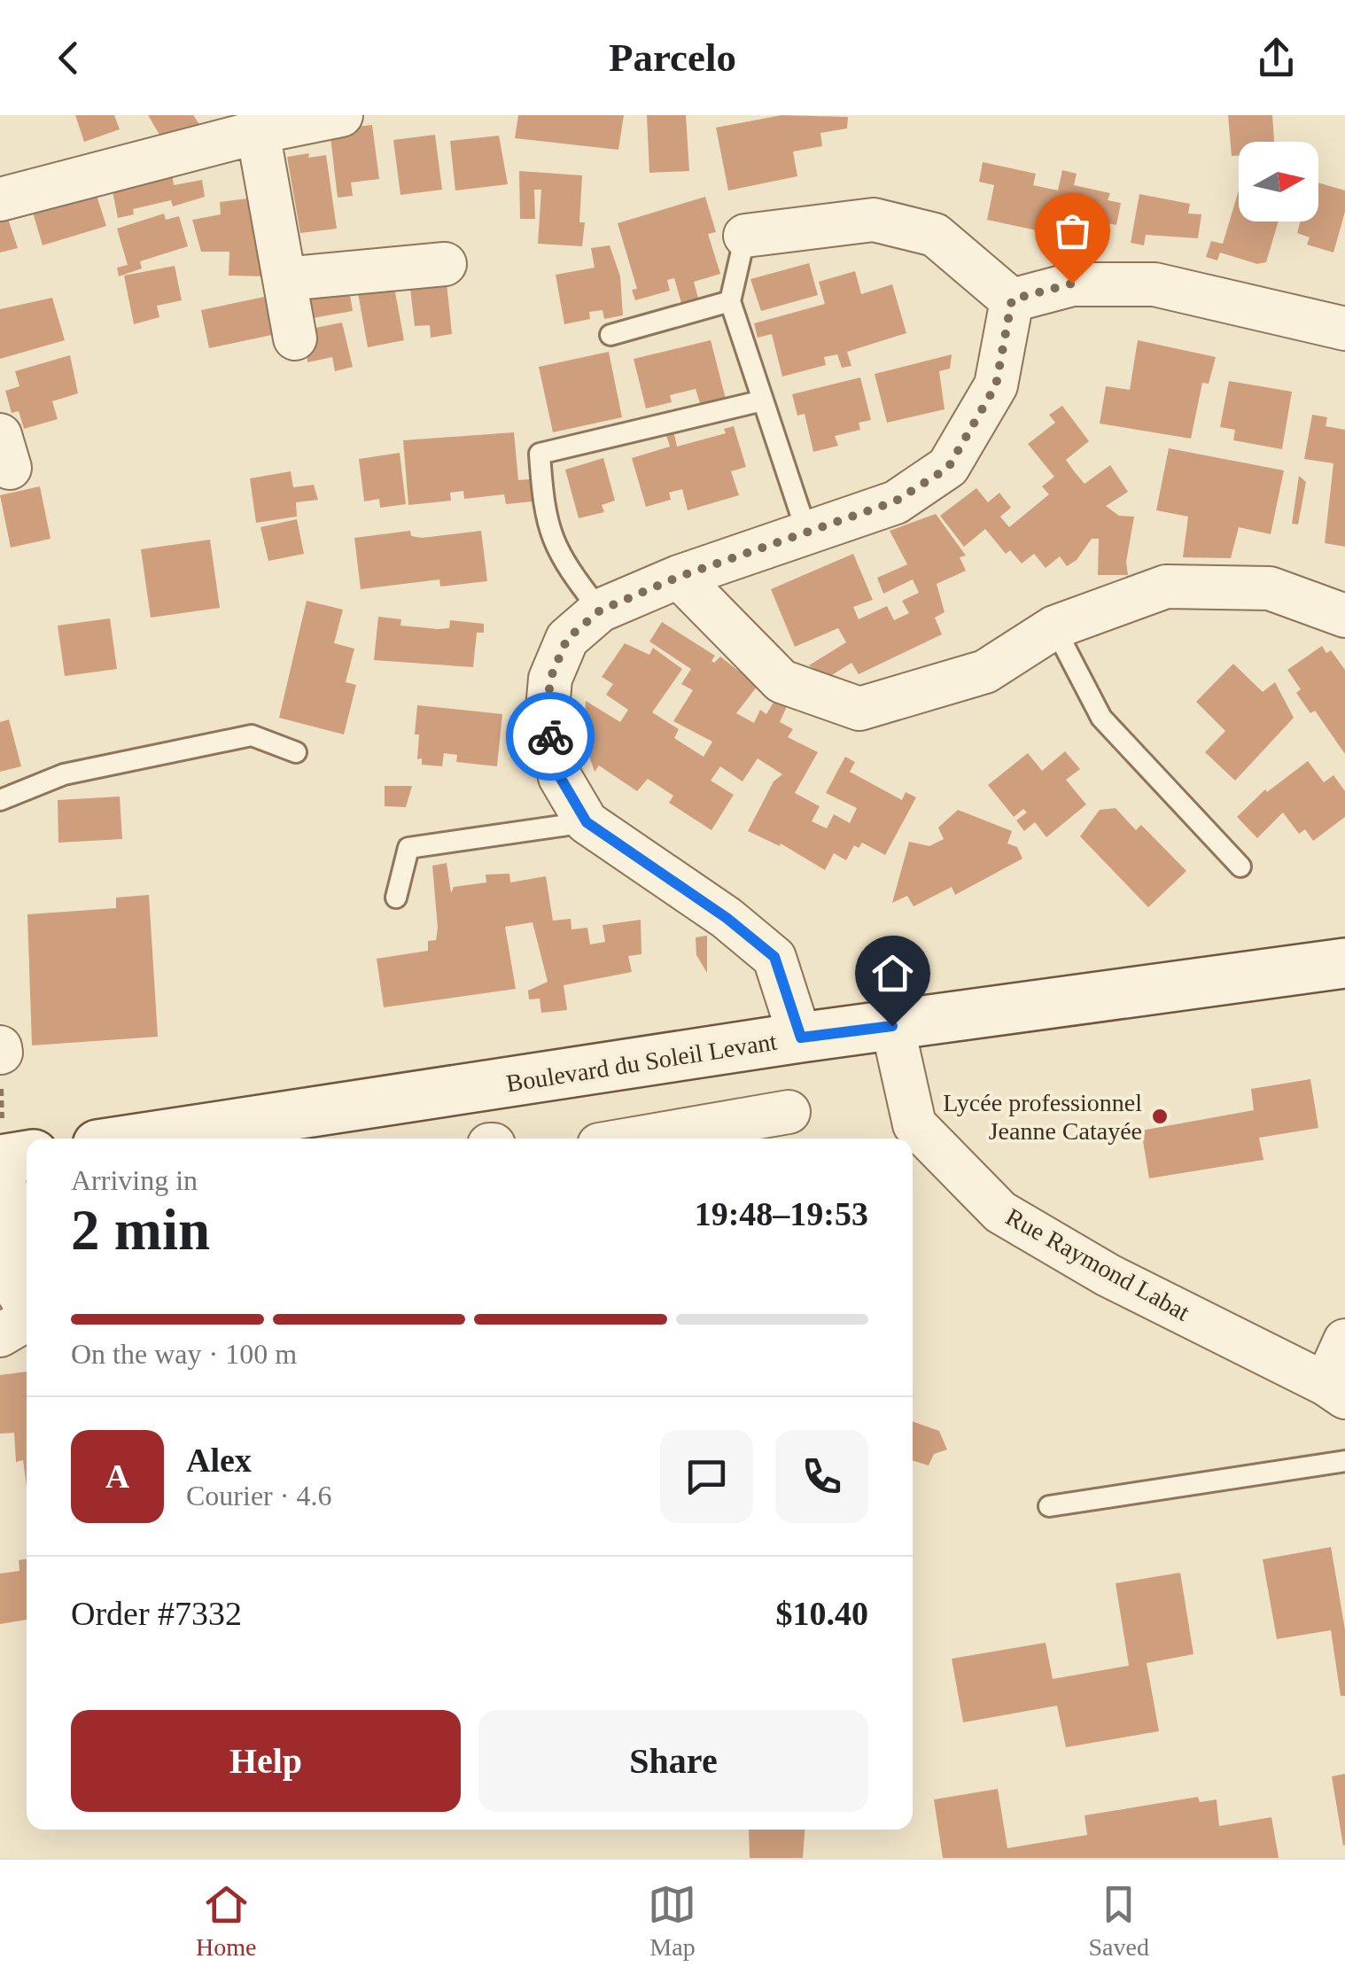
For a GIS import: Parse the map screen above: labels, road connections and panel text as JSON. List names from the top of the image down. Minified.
{"streets":{"main road":["Boulevard du Soleil Levant"],"street":["Rue Raymond Labat"]},"crossings":[["Boulevard du Soleil Levant","Rue Raymond Labat"]],"places":["Lycée professionnel Jeanne Catayée"],"north":"right","page":{"header":"Parcelo","heading":["2 min","Arriving in","19:48–19:53"],"panel":["Alex","Courier · 4.6","Order #7332","$10.40"],"bar":"On the way · 100 m","round":"A","buttons":["Help","Share"],"tabs":["Home","Map","Saved"]}}
